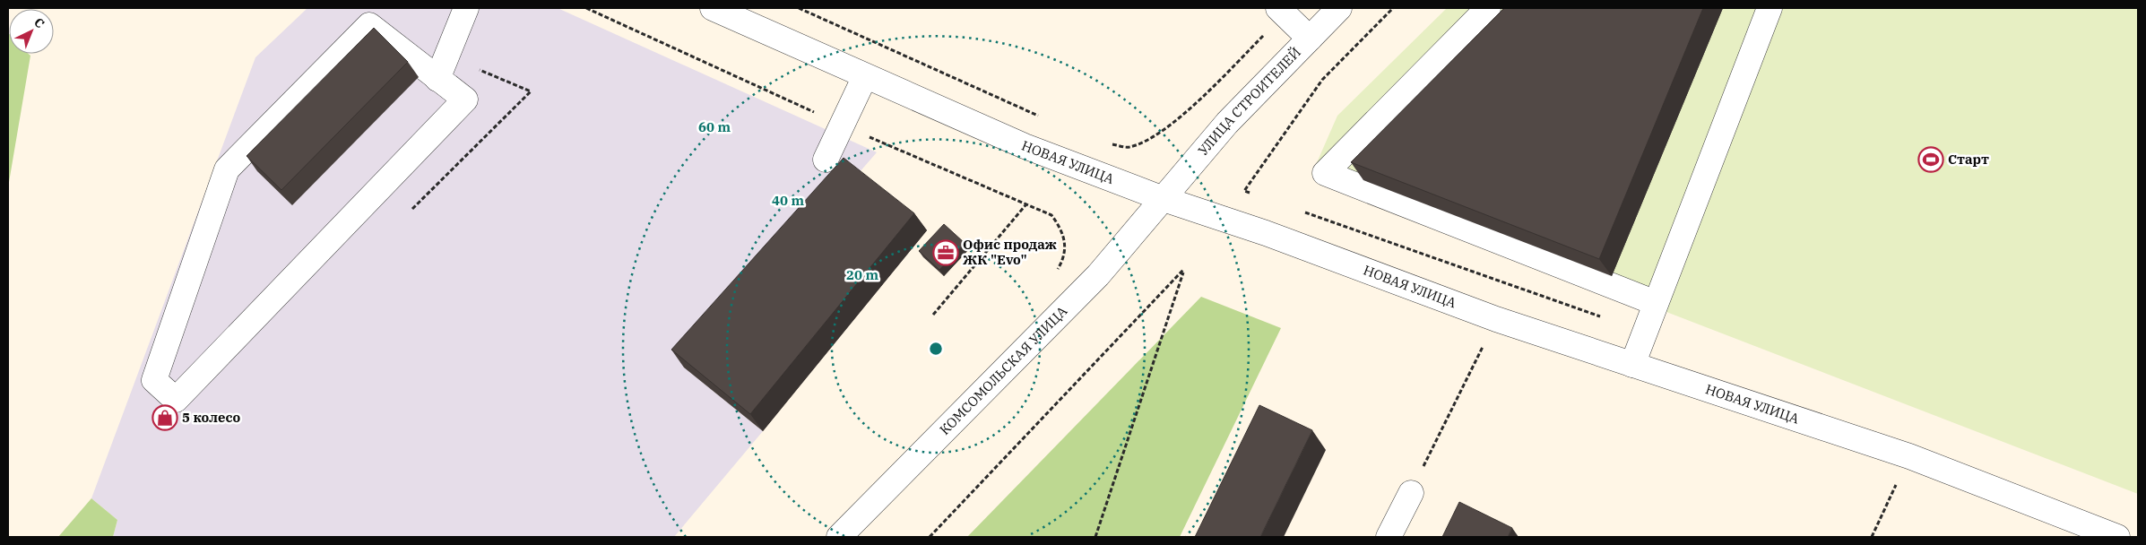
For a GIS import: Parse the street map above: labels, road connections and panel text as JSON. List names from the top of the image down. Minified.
{"streets":{"street":["УЛИЦА СТРОИТЕЛЕЙ","НОВАЯ УЛИЦА","КОМСОМОЛЬСКАЯ УЛИЦА"]},"crossings":[["УЛИЦА СТРОИТЕЛЕЙ","НОВАЯ УЛИЦА"],["УЛИЦА СТРОИТЕЛЕЙ","КОМСОМОЛЬСКАЯ УЛИЦА"],["НОВАЯ УЛИЦА","КОМСОМОЛЬСКАЯ УЛИЦА"]],"places":{"sports":["Старт"],"office":["Офис продаж ЖК \"Evo\""],"shop":["5 колесо"]},"north":"top right","rings":["60 m","40 m","20 m"]}
